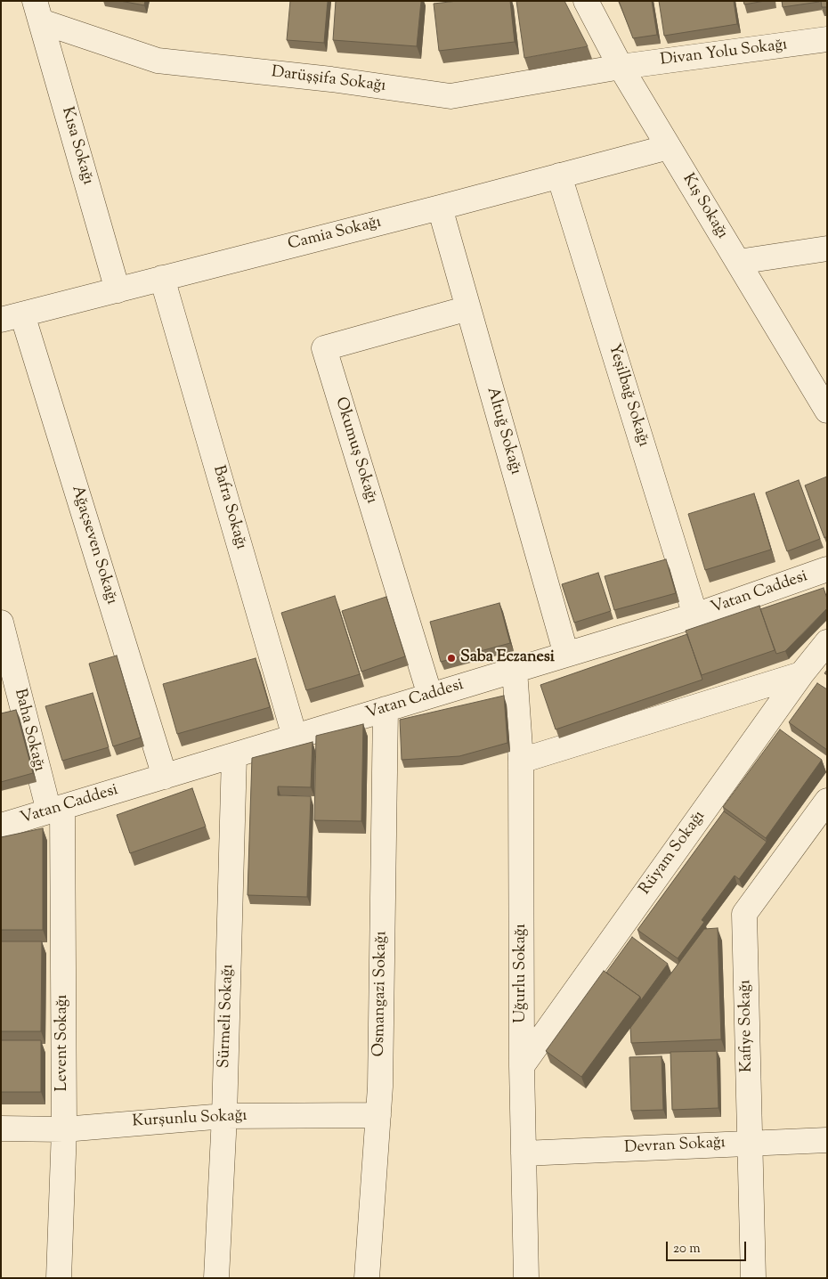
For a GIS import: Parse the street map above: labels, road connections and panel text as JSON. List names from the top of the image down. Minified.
{"streets":{"street":["Divan Yolu Sokağı","Darüşşifa Sokağı","Kısa Sokağı","Kış Sokağı","Camia Sokağı","Yeşilbağ Sokağı","Altuğ Sokağı","Okumuş Sokağı","Bafra Sokağı","Ağaçseven Sokağı","Vatan Caddesi","Baha Sokağı","Rüyam Sokağı","Uğurlu Sokağı","Osmangazi Sokağı","Sürmeli Sokağı","Kafiye Sokağı","Levent Sokağı","Kurşunlu Sokağı","Devran Sokağı"]},"crossings":[["Divan Yolu Sokağı","Darüşşifa Sokağı"],["Divan Yolu Sokağı","Kış Sokağı"],["Darüşşifa Sokağı","Kısa Sokağı"],["Darüşşifa Sokağı","Kış Sokağı"],["Kısa Sokağı","Camia Sokağı"],["Kış Sokağı","Camia Sokağı"],["Camia Sokağı","Yeşilbağ Sokağı"],["Camia Sokağı","Altuğ Sokağı"],["Camia Sokağı","Bafra Sokağı"],["Camia Sokağı","Ağaçseven Sokağı"],["Yeşilbağ Sokağı","Vatan Caddesi"],["Altuğ Sokağı","Okumuş Sokağı"],["Altuğ Sokağı","Vatan Caddesi"],["Okumuş Sokağı","Vatan Caddesi"],["Bafra Sokağı","Vatan Caddesi"],["Ağaçseven Sokağı","Vatan Caddesi"],["Vatan Caddesi","Baha Sokağı"],["Vatan Caddesi","Uğurlu Sokağı"],["Vatan Caddesi","Osmangazi Sokağı"],["Vatan Caddesi","Sürmeli Sokağı"],["Vatan Caddesi","Levent Sokağı"],["Baha Sokağı","Levent Sokağı"],["Rüyam Sokağı","Uğurlu Sokağı"],["Uğurlu Sokağı","Devran Sokağı"],["Osmangazi Sokağı","Kurşunlu Sokağı"],["Sürmeli Sokağı","Kurşunlu Sokağı"],["Kafiye Sokağı","Devran Sokağı"],["Levent Sokağı","Kurşunlu Sokağı"]],"places":["Saba Eczanesi"],"scale_bar":"20 m"}
